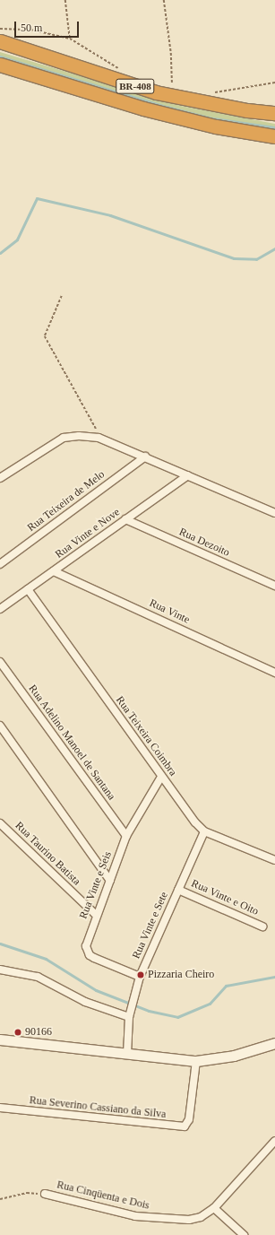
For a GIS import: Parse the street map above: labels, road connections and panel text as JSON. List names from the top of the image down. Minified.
{"streets":{"highway":["BR-408"],"street":["Rua Teixeira de Melo","Rua Vinte e Nove","Rua Dezoito","Rua Vinte","Rua Teixeira Coimbra","Rua Adelino Manoel de Santana","Rua Taurino Batista","Rua Vinte e Seis","Rua Vinte e Oito","Rua Vinte e Sete","Rua Severino Cassiano da Silva","Rua Cinqüenta e Dois"]},"crossings":[["Rua Vinte e Nove","Rua Dezoito"],["Rua Vinte e Nove","Rua Vinte"],["Rua Vinte e Nove","Rua Teixeira Coimbra"],["Rua Teixeira Coimbra","Rua Vinte e Seis"],["Rua Teixeira Coimbra","Rua Vinte e Sete"],["Rua Adelino Manoel de Santana","Rua Vinte e Seis"],["Rua Taurino Batista","Rua Vinte e Seis"],["Rua Vinte e Seis","Rua Vinte e Sete"],["Rua Vinte e Oito","Rua Vinte e Sete"]],"places":["Pizzaria Cheiro","90166"],"scale_bar":"50 m"}
